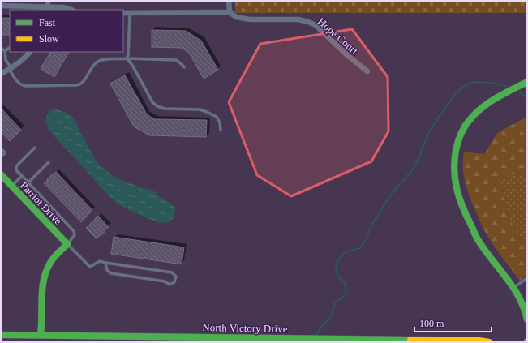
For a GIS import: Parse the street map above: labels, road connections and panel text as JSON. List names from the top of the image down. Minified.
{"streets":{"street":["Hope Court","Patriot Drive","North Victory Drive"]},"legend":["Fast","Slow"],"scale_bar":"100 m"}
